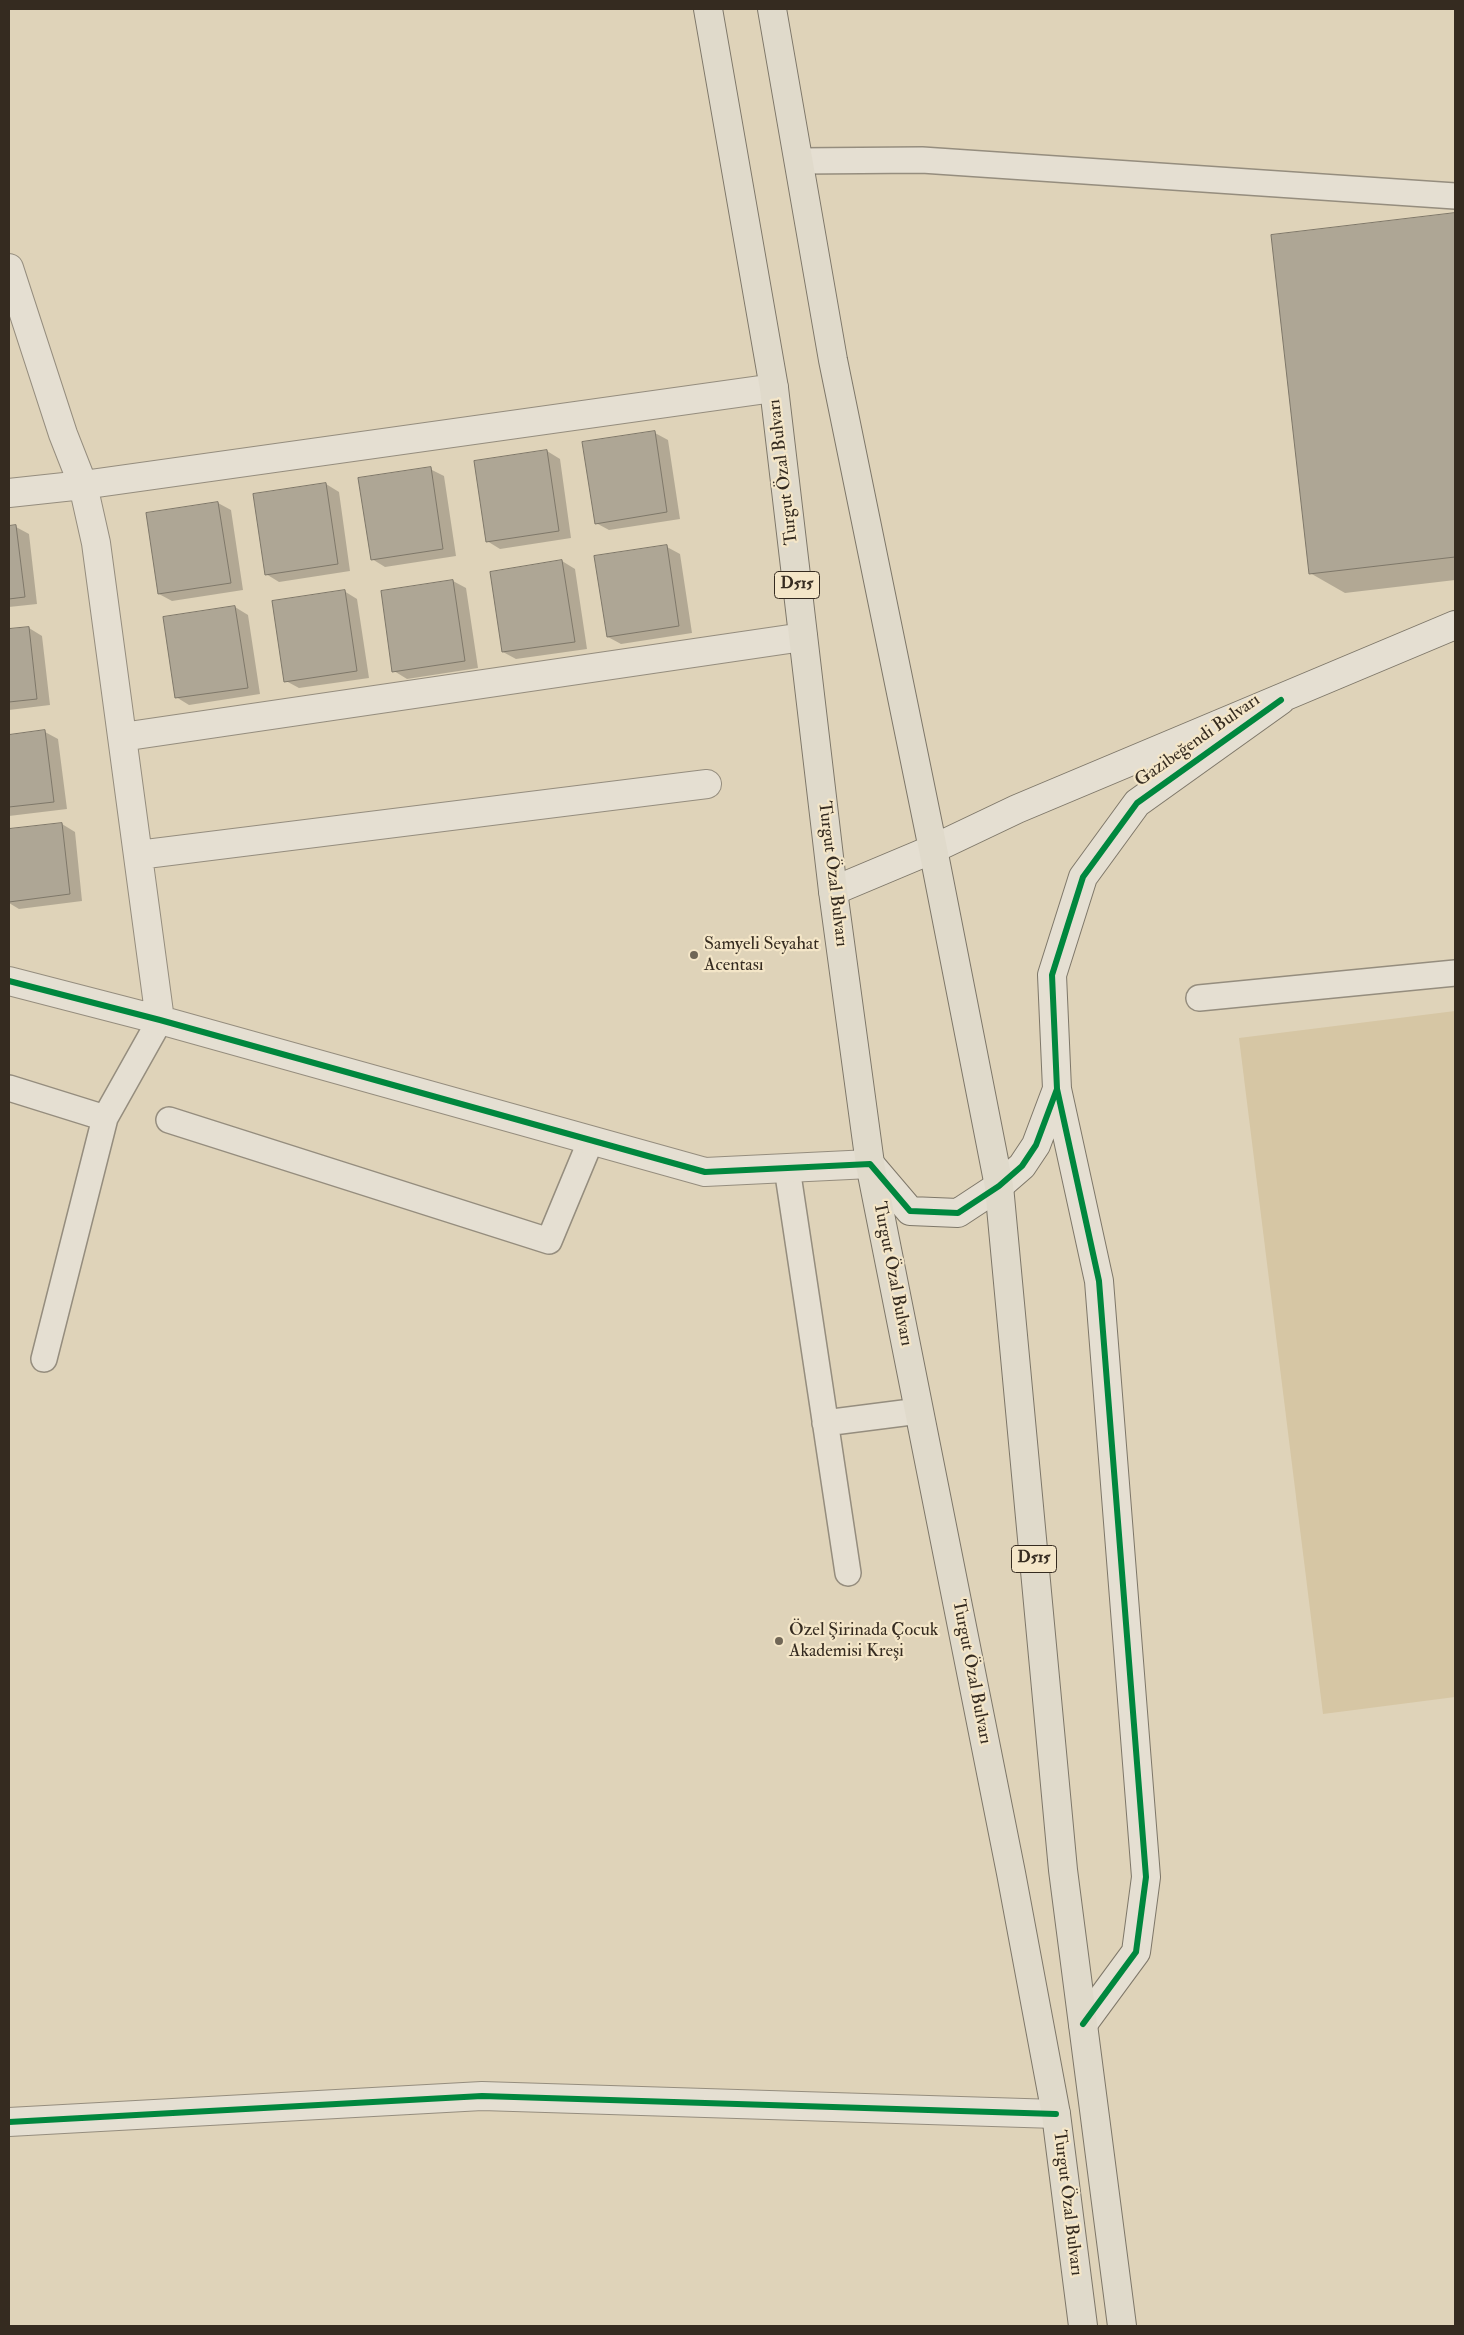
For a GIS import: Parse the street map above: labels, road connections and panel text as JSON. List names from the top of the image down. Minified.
{"streets":{"highway":["Turgut Özal Bulvarı","D515"],"street":["Gazibeğendi Bulvarı"]},"crossings":[["Turgut Özal Bulvarı","Gazibeğendi Bulvarı"],["D515","Gazibeğendi Bulvarı"]],"places":["Samyeli Seyahat Acentası","Özel Şirinada Çocuk Akademisi Kreşi"]}
